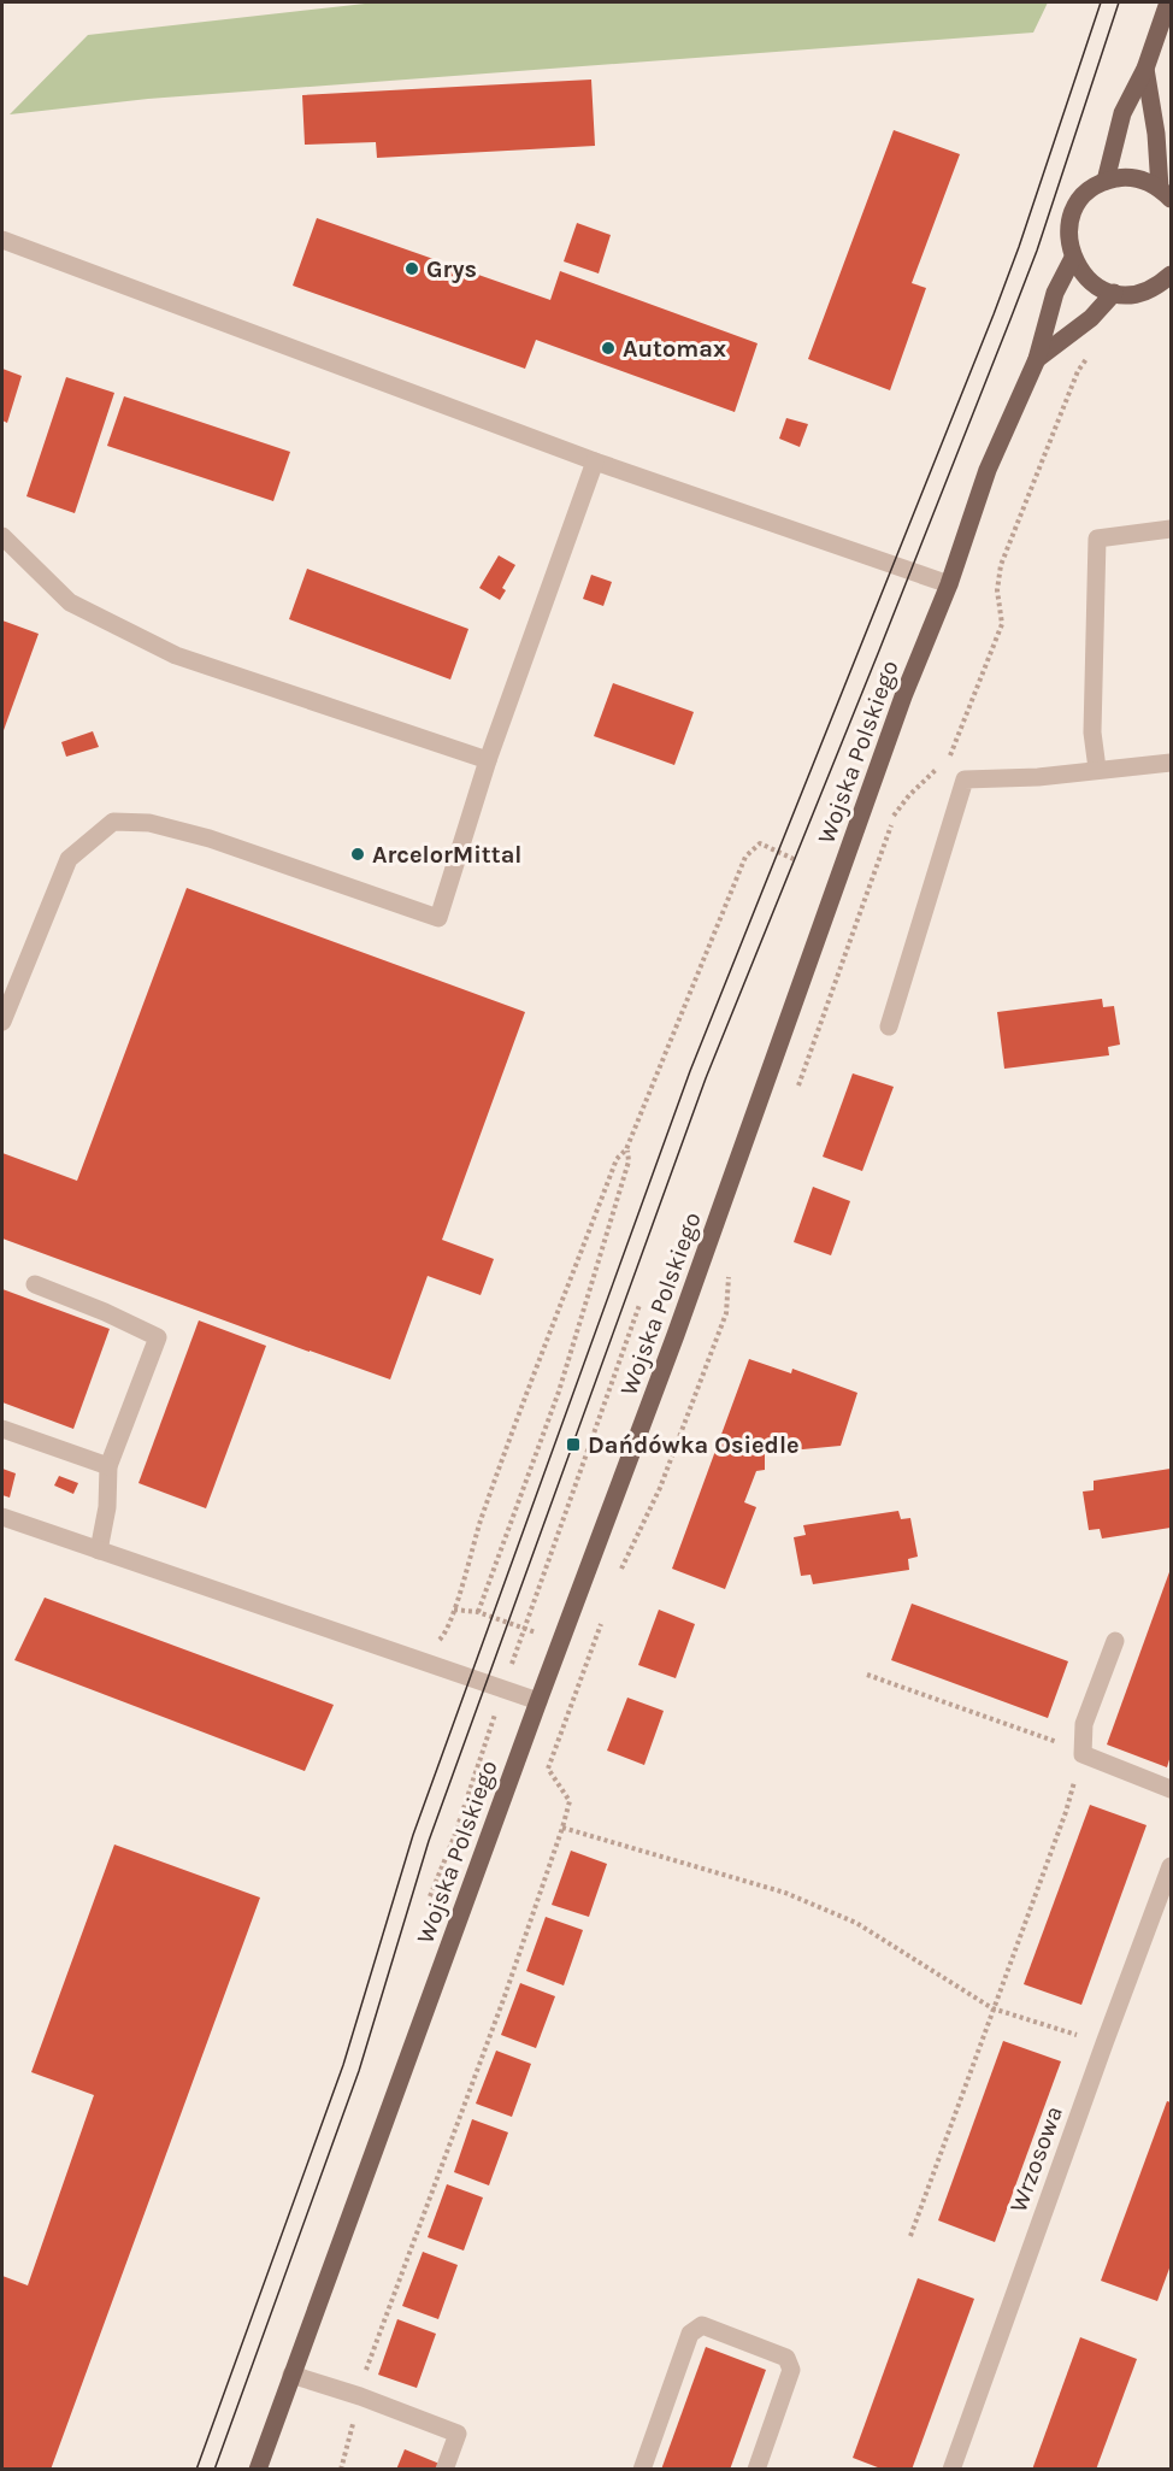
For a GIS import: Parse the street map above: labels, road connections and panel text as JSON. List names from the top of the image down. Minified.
{"streets":{"main road":["Wojska Polskiego"],"street":["Wrzosowa"]},"places":{"other":["Grys","Automax","ArcelorMittal"],"transit":["Dańdówka Osiedle"]}}
